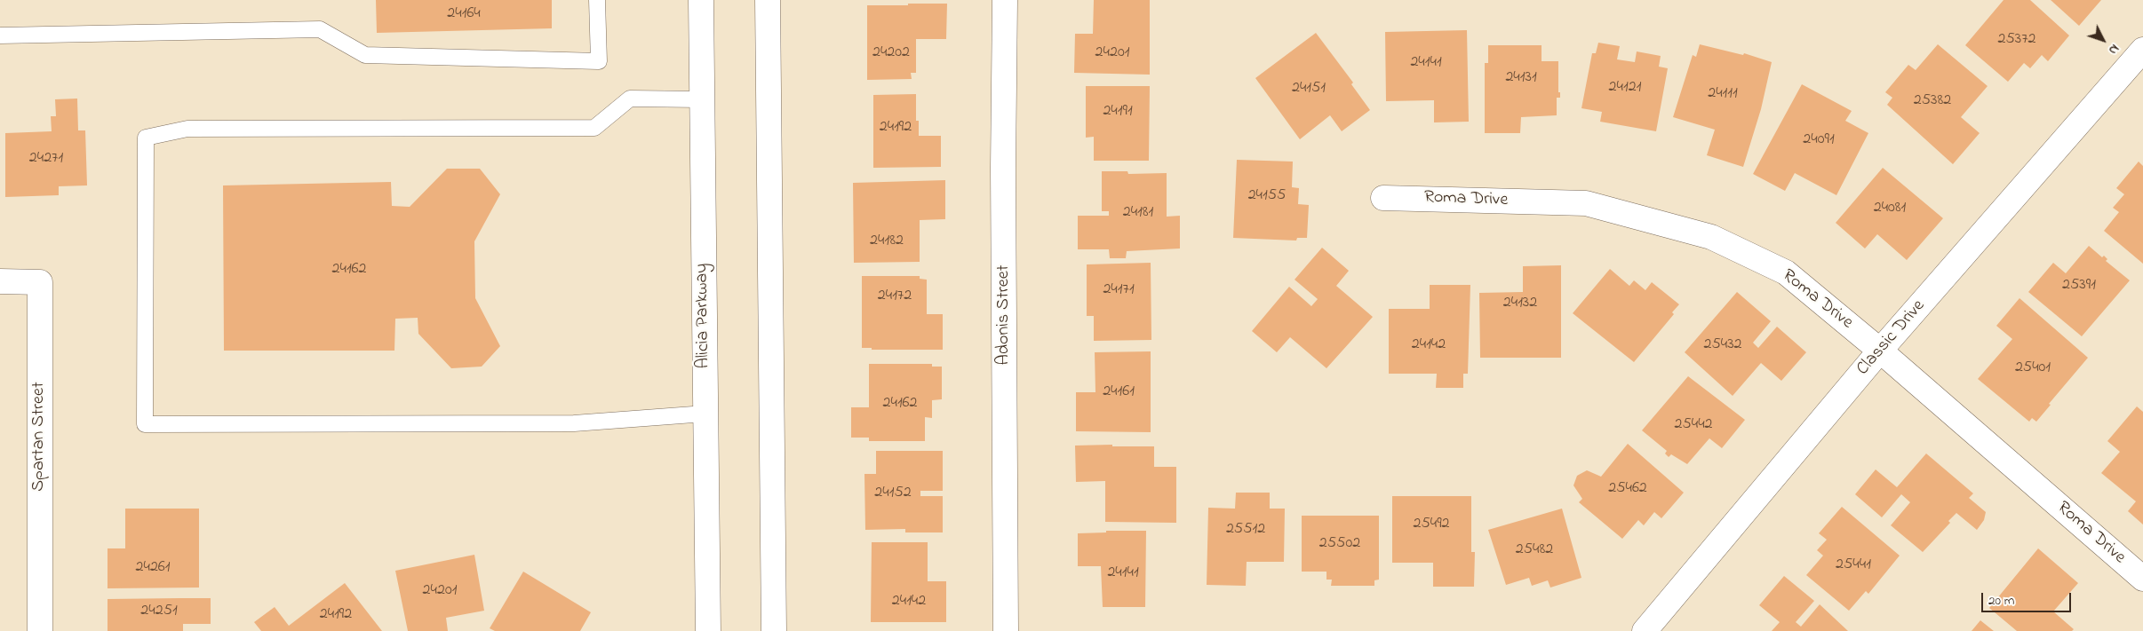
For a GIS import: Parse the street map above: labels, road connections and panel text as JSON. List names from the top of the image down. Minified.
{"streets":{"street":["Roma Drive","Adonis Street","Alicia Parkway","Classic Drive","Spartan Street"]},"crossings":[["Roma Drive","Classic Drive"]],"house_numbers":["24164","25372","24202","24201","24141","24131","24121","24151","24111","25382","24191","24192","24091","24271","24155","24081","24181","24182","24162","25391","24171","24172","24132","24142","25432","25401","24161","24162","25442","25462","24152","25492","25512","25502","25482","25441","24261","24141","24201","24142","24251","24192"],"scale_bar":"20 m","north":"bottom right"}
